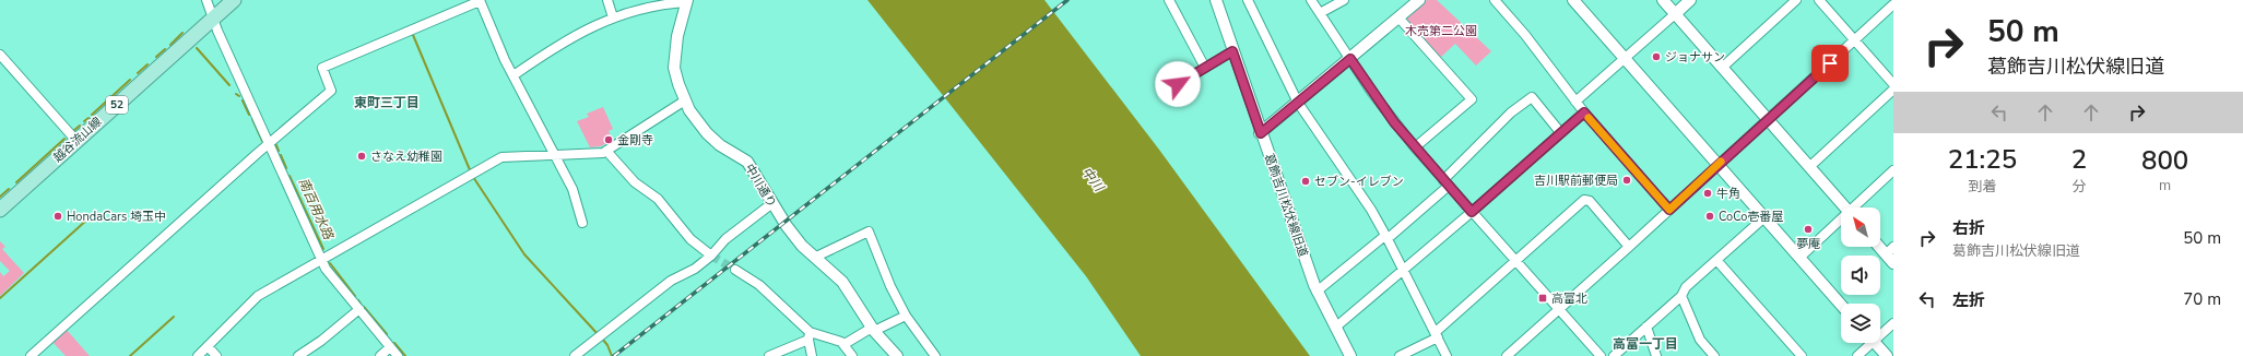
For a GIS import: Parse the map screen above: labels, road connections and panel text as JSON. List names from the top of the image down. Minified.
{"streets":{"main road":["52","越谷流山線"],"street":["中川通り","葛飾吉川松伏線旧道"]},"districts":["東町三丁目","高富一丁目"],"water":["中川","南百用水路"],"parks":["木売第二公園"],"places":{"other":["ジョナサン","金剛寺","さなえ幼稚園","吉川駅前郵便局","セブン-イレブン","牛角","HondaCars 埼玉中","CoCo壱番屋","夢庵"],"transit":["高富北"]},"north":"top left","page":{"turn":["50 m","葛飾吉川松伏線旧道"],"eta":["21:25","到着","2","分","800","m"],"list":[{"name":"右折","note":"葛飾吉川松伏線旧道","value":"50 m"},{"name":"左折","value":"70 m"}]}}
